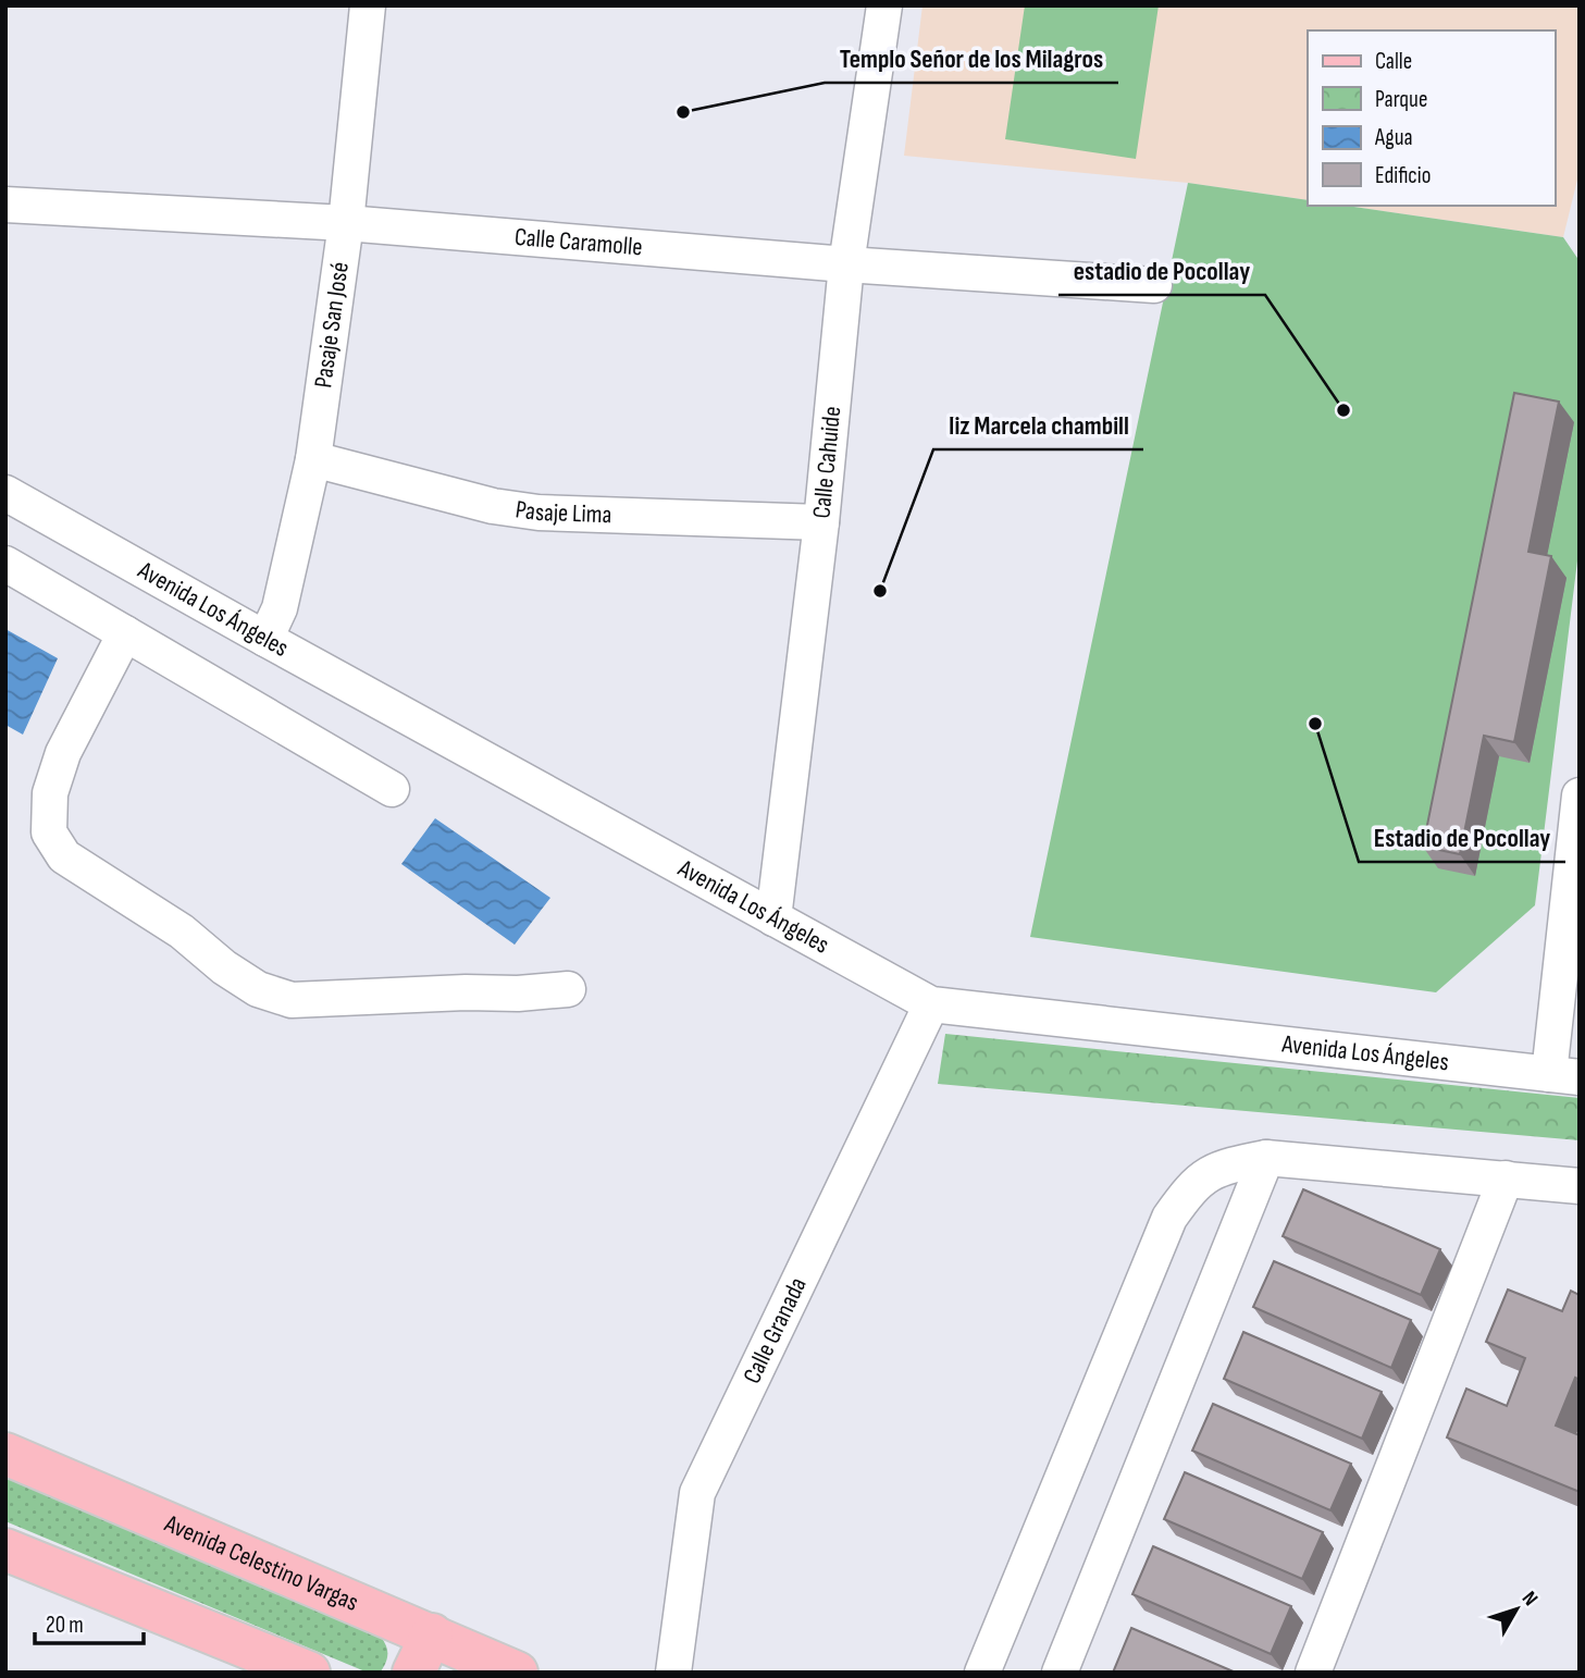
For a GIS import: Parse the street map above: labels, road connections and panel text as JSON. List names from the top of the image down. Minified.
{"streets":{"main road":["Avenida Celestino Vargas"],"street":["Calle Caramolle","Pasaje San José","Calle Cahuide","Pasaje Lima","Avenida Los Ángeles","Calle Granada"]},"crossings":[["Calle Caramolle","Pasaje San José"],["Calle Caramolle","Calle Cahuide"],["Pasaje San José","Pasaje Lima"],["Pasaje San José","Avenida Los Ángeles"],["Calle Cahuide","Pasaje Lima"],["Calle Cahuide","Avenida Los Ángeles"],["Avenida Los Ángeles","Calle Granada"]],"places":["Templo Señor de los Milagros","estadio de Pocollay","liz Marcela chambill","Estadio de Pocollay"],"legend":["Calle","Parque","Agua","Edificio"],"scale_bar":"20 m","north":"top right"}
